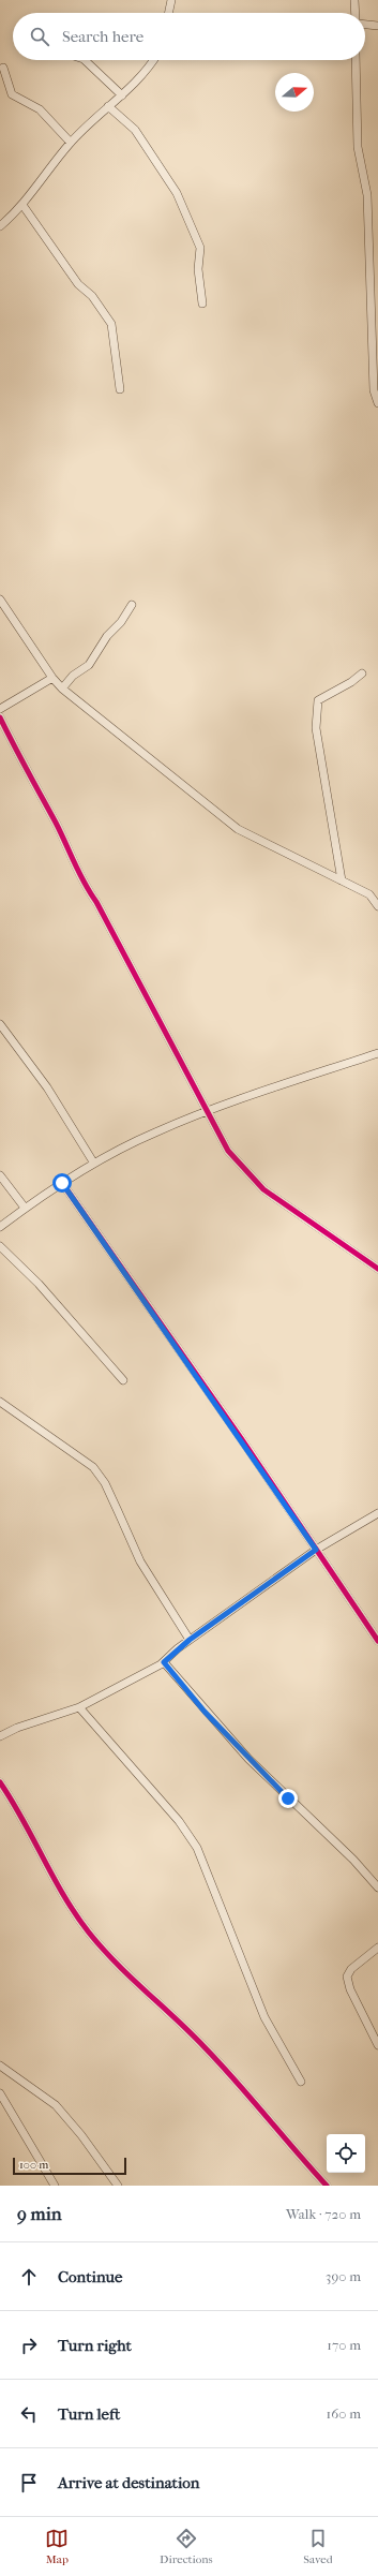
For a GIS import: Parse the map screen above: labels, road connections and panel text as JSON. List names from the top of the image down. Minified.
{"scale_bar":"100 m","north":"right","page":{"search":"Search here","scale":"100 m","heading":["9 min","Walk · 720 m"],"list":[["Continue","390 m"],["Turn right","170 m"],["Turn left","160 m"],"Arrive at destination"],"nav":["Map","Directions","Saved"]}}
